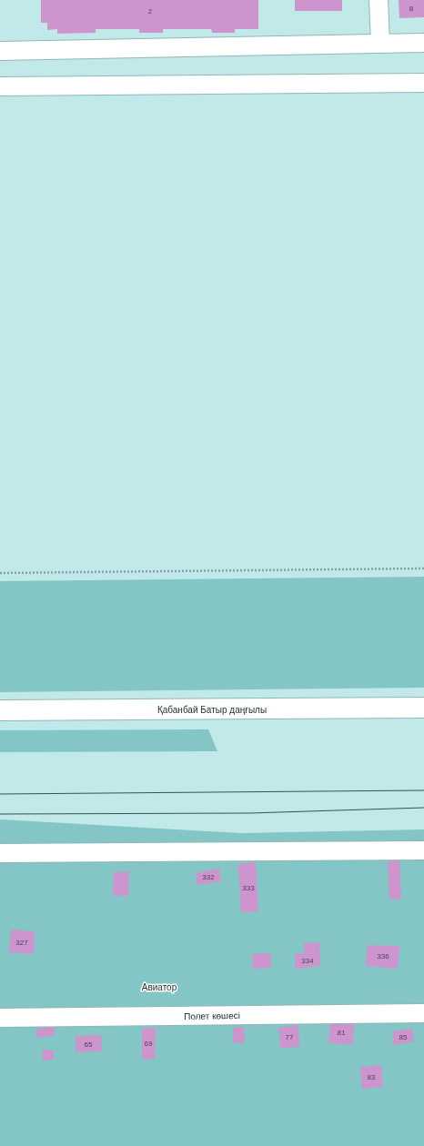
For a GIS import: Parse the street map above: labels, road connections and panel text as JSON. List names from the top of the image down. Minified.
{"streets":{"main road":["Қабанбай Батыр даңғылы"],"street":["Полет көшесі"]},"parks":["Авиатор"],"house_numbers":["8","2","332","333","327","336","334","81","77","85","69","65","83"]}
